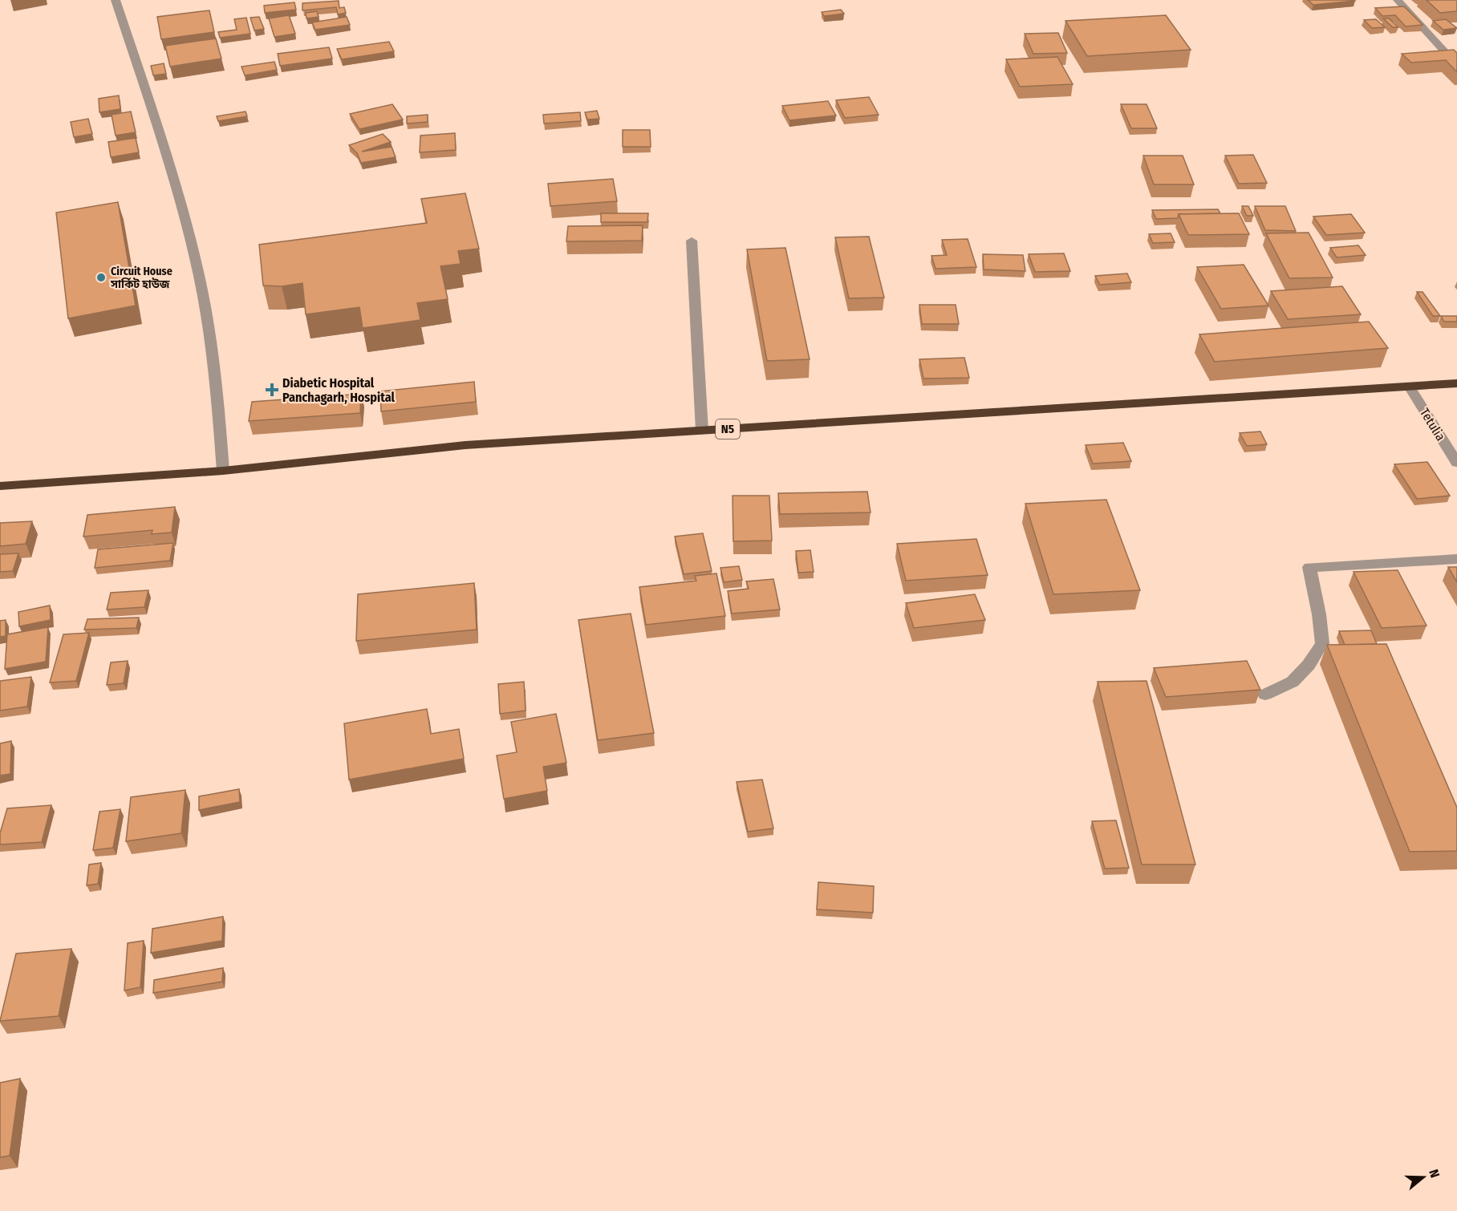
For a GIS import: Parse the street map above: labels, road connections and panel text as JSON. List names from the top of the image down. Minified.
{"streets":{"highway":["N5"],"street":["Tetulia"]},"crossings":[["Tetulia","N5"]],"places":{"other":["Circuit House সার্কিট হাউজ"],"health":["Diabetic Hospital Panchagarh, Hospital"]},"north":"right"}
